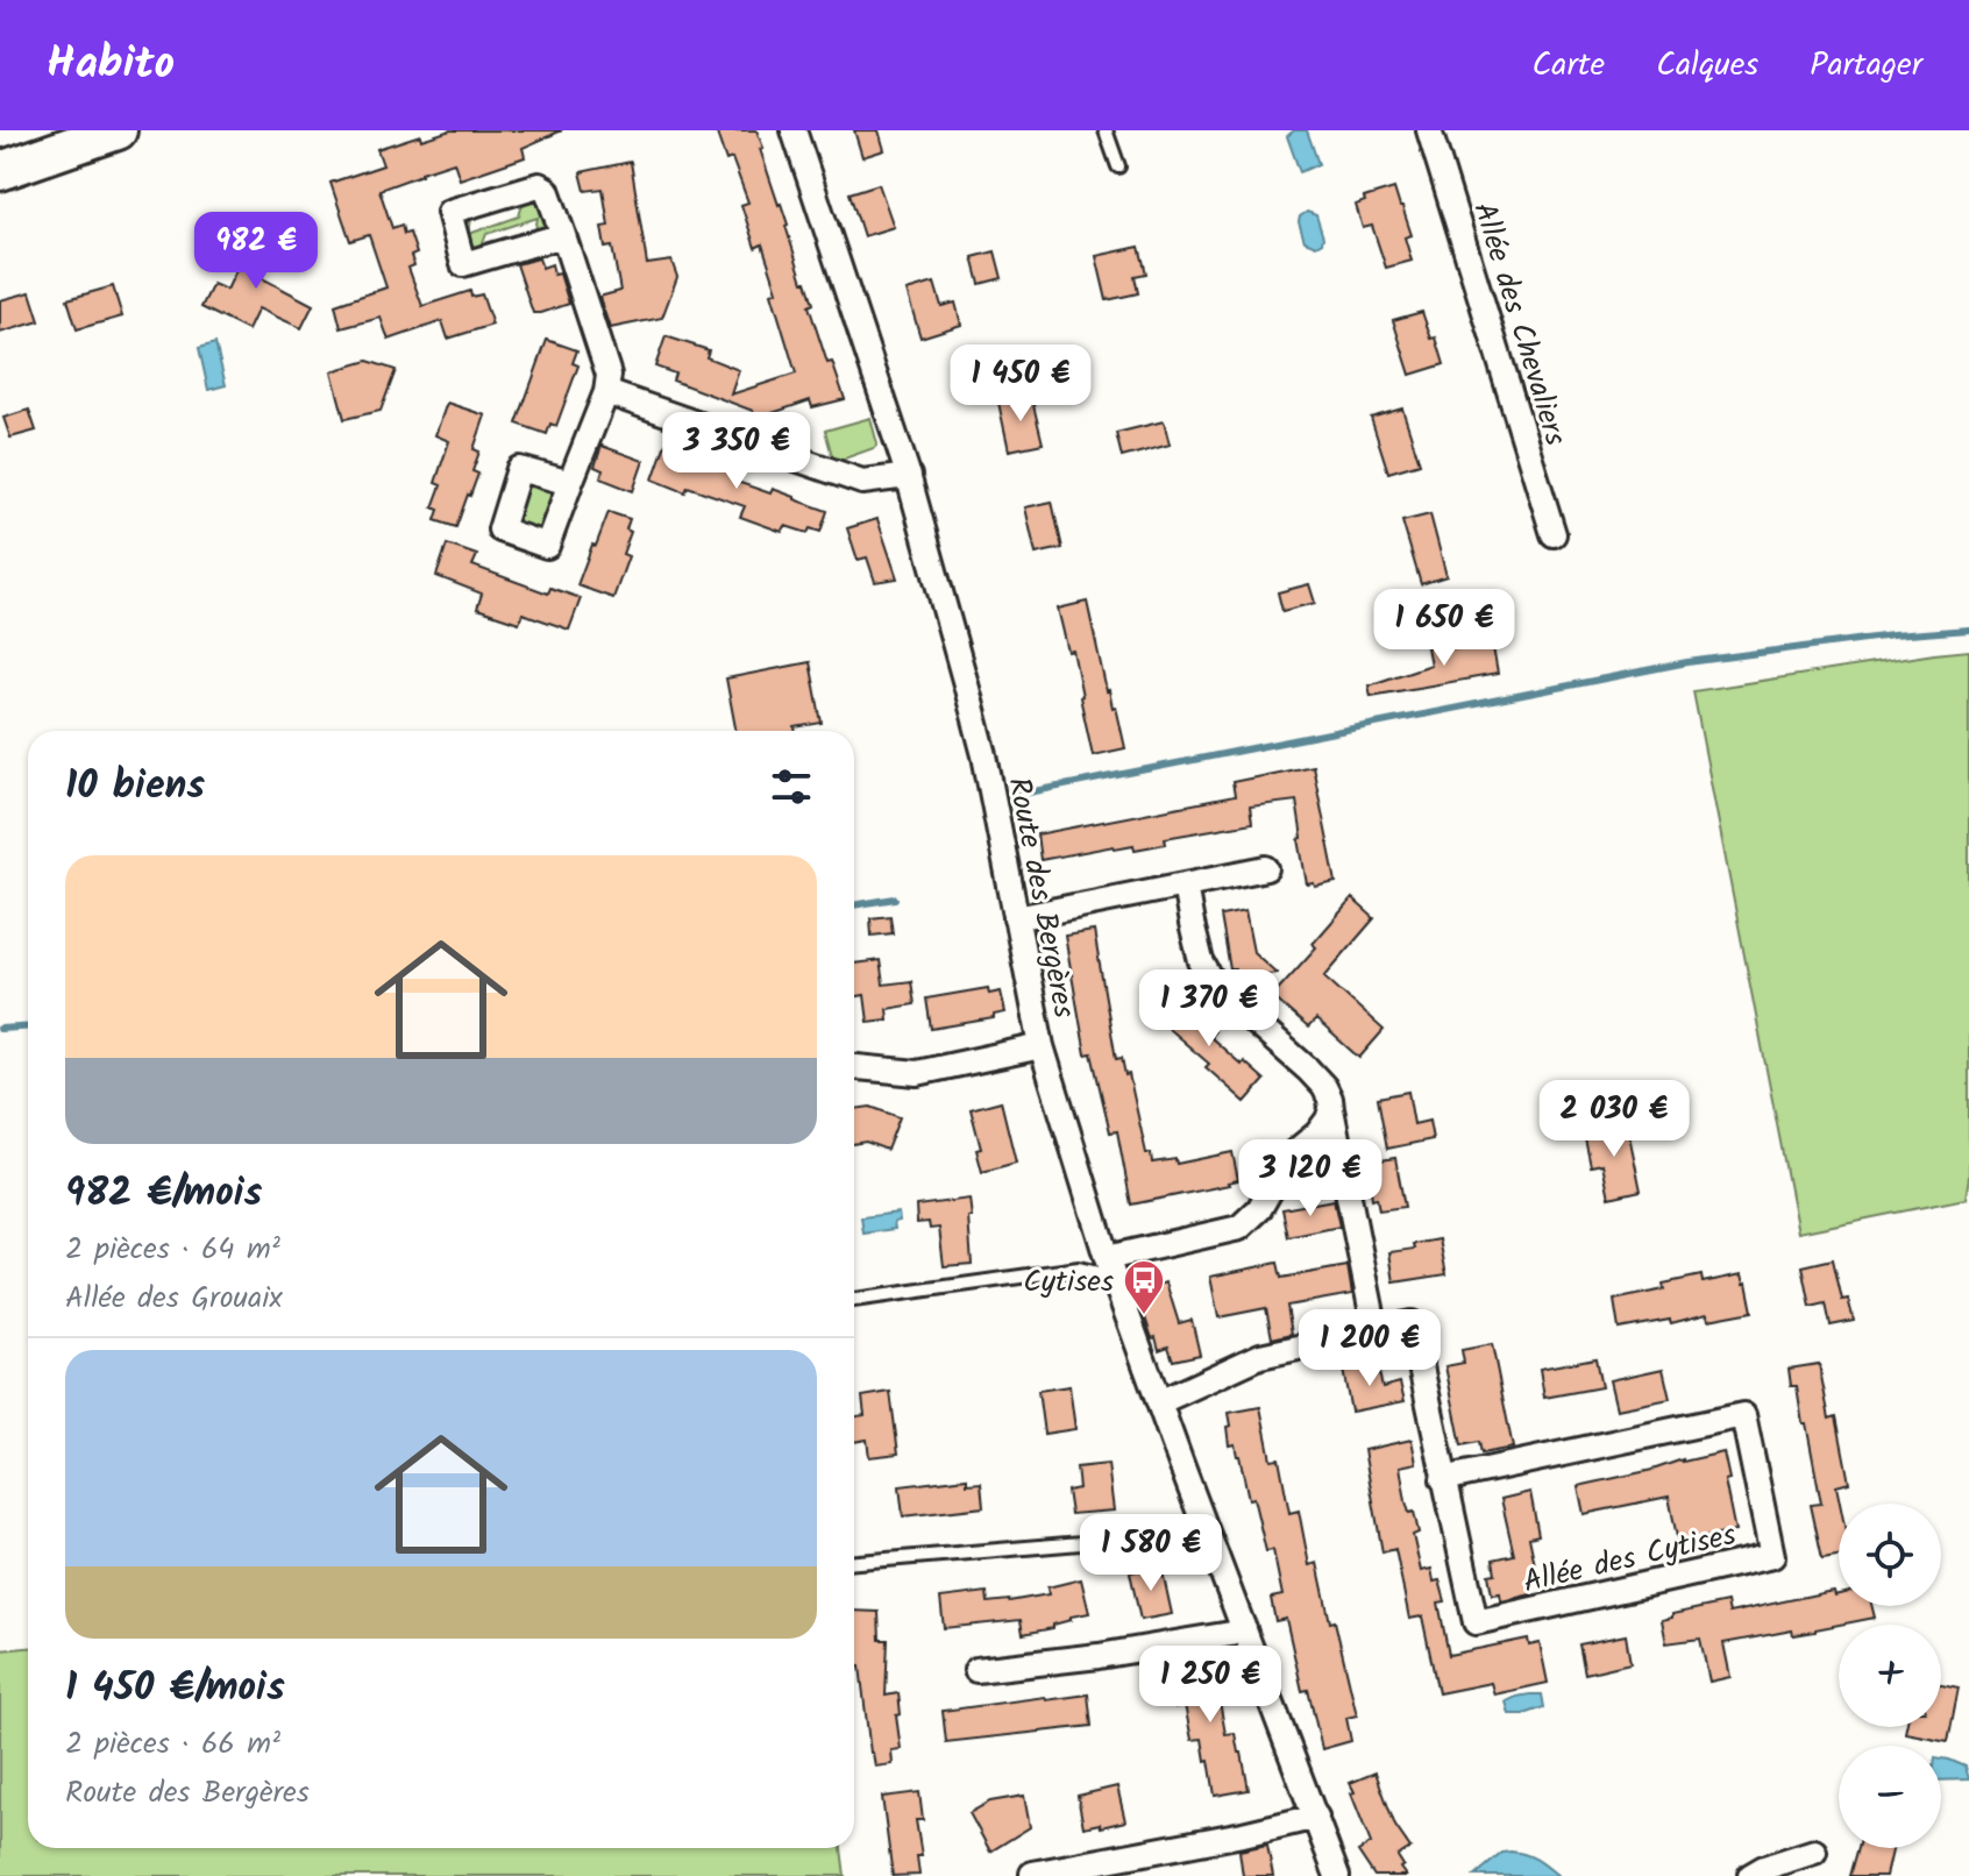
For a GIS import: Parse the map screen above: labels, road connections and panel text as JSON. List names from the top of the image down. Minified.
{"streets":{"street":["Allée des Chevaliers","Route des Bergères","Allée des Cytises"]},"crossings":[["Route des Bergères","Allée des Cytises"]],"places":{"bus stop":["Cytises"]},"page":{"header":"Habito","nav":["Carte","Calques","Partager"],"price":["982 €","1 450 €","3 350 €","1 650 €","1 370 €","2 030 €","3 120 €","1 200 €","1 580 €","1 250 €"],"heading":"10 biens","list":[{"name":"982 €/mois","note":"2 pièces · 64 m² · Allée des Grouaix"},{"name":"1 450 €/mois","note":"2 pièces · 66 m² · Route des Bergères"}],"map_buttons":["+","−"]}}
